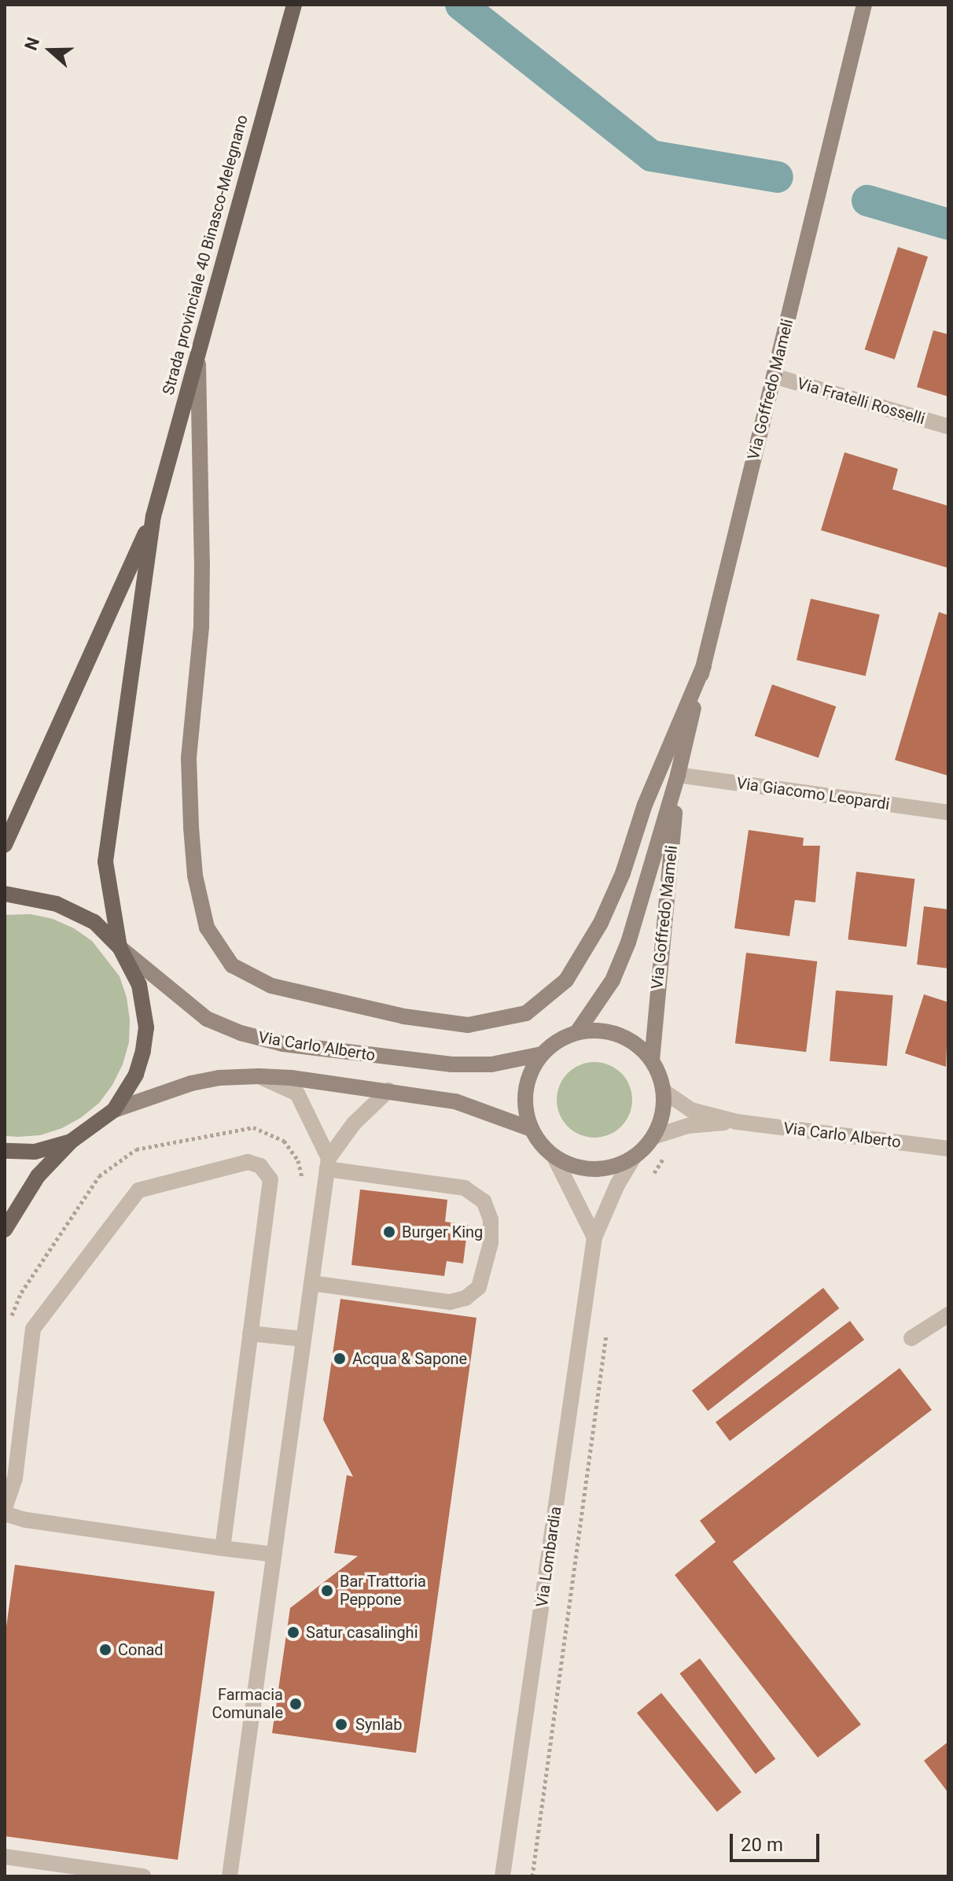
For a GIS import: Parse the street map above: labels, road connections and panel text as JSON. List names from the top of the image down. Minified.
{"streets":{"main road":["Strada provinciale 40 Binasco-Melegnano"],"street":["Via Goffredo Mameli","Via Fratelli Rosselli","Via Giacomo Leopardi","Via Carlo Alberto","Via Lombardia"]},"crossings":[["Strada provinciale 40 Binasco-Melegnano","Via Carlo Alberto"],["Via Goffredo Mameli","Via Fratelli Rosselli"],["Via Goffredo Mameli","Via Giacomo Leopardi"],["Via Goffredo Mameli","Via Carlo Alberto"],["Via Goffredo Mameli","Via Lombardia"],["Via Carlo Alberto","Via Lombardia"]],"places":["Burger King","Acqua & Sapone","Bar Trattoria Peppone","Satur casalinghi","Conad","Farmacia Comunale","Synlab"],"scale_bar":"20 m","north":"left"}
